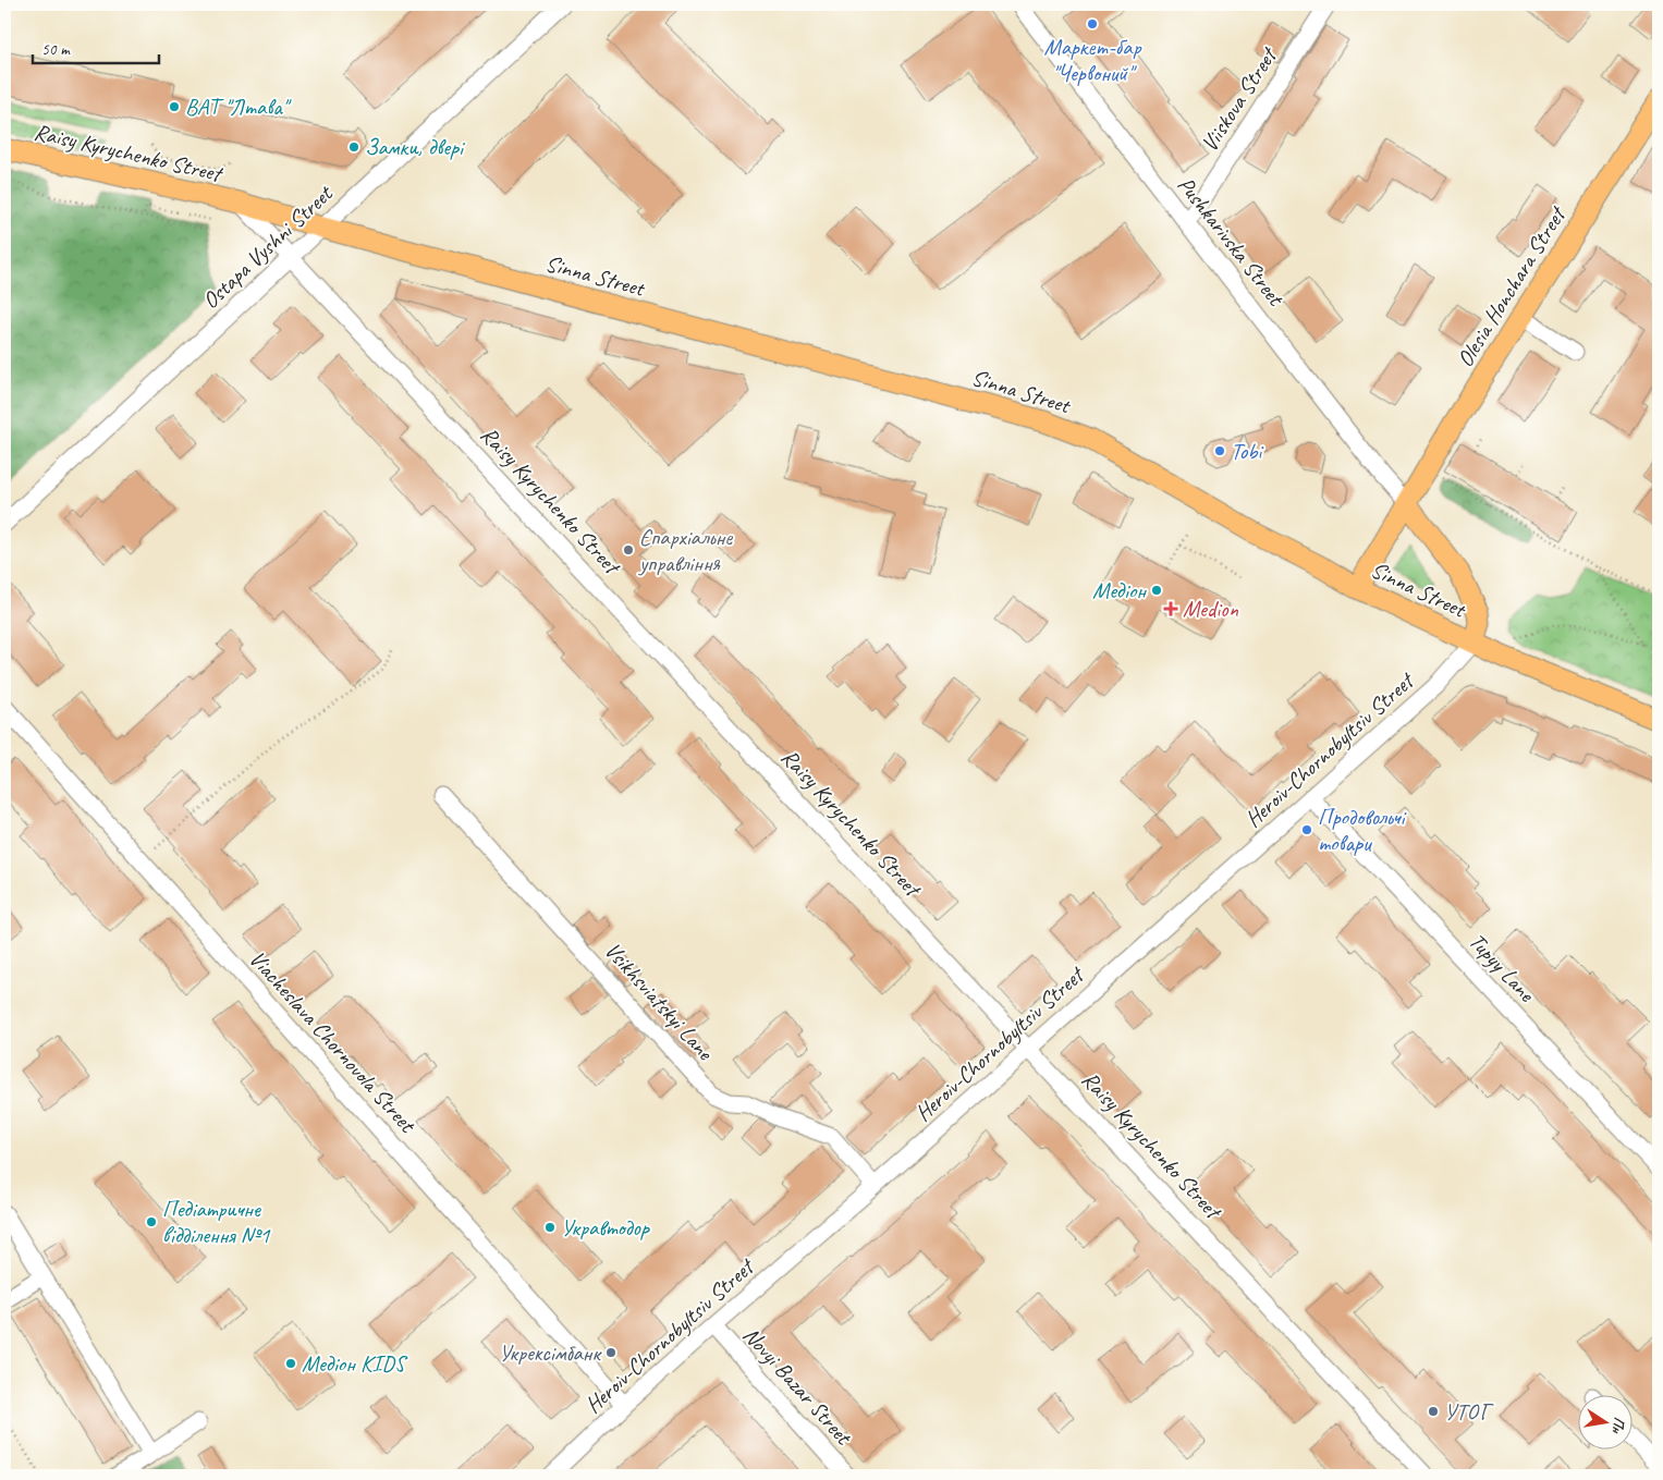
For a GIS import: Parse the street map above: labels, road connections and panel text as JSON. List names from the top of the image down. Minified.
{"streets":{"main road":["Raisy Kyrychenko Street","Sinna Street","Olesia Honchara Street"],"street":["Viiskova Street","Pushkarivska Street","Ostapa Vyshni Street","Heroiv-Chornobyltsiv Street","Tupyy Lane","Vsikhsviatskyi Lane","Viacheslava Chornovola Street","Novyi Bazar Street"]},"crossings":[["Viiskova Street","Pushkarivska Street"],["Raisy Kyrychenko Street","Ostapa Vyshni Street"],["Raisy Kyrychenko Street","Sinna Street"],["Raisy Kyrychenko Street","Heroiv-Chornobyltsiv Street"],["Pushkarivska Street","Olesia Honchara Street"],["Ostapa Vyshni Street","Sinna Street"],["Sinna Street","Olesia Honchara Street"],["Sinna Street","Heroiv-Chornobyltsiv Street"],["Heroiv-Chornobyltsiv Street","Tupyy Lane"],["Heroiv-Chornobyltsiv Street","Vsikhsviatskyi Lane"],["Heroiv-Chornobyltsiv Street","Viacheslava Chornovola Street"],["Heroiv-Chornobyltsiv Street","Novyi Bazar Street"]],"places":{"other":["Маркет-бар \"Червоний\"","ВАТ \"Лтава\"","Замки, двері","Tobi","Єпархіальне управління","Медіон","Продовольчі товари","Педіатричне відділення №1","Укравтодор","Укрексімбанк","Медіон KIDS","УТОГ"],"health":["Medion"]},"scale_bar":"50 m","north":"right"}
